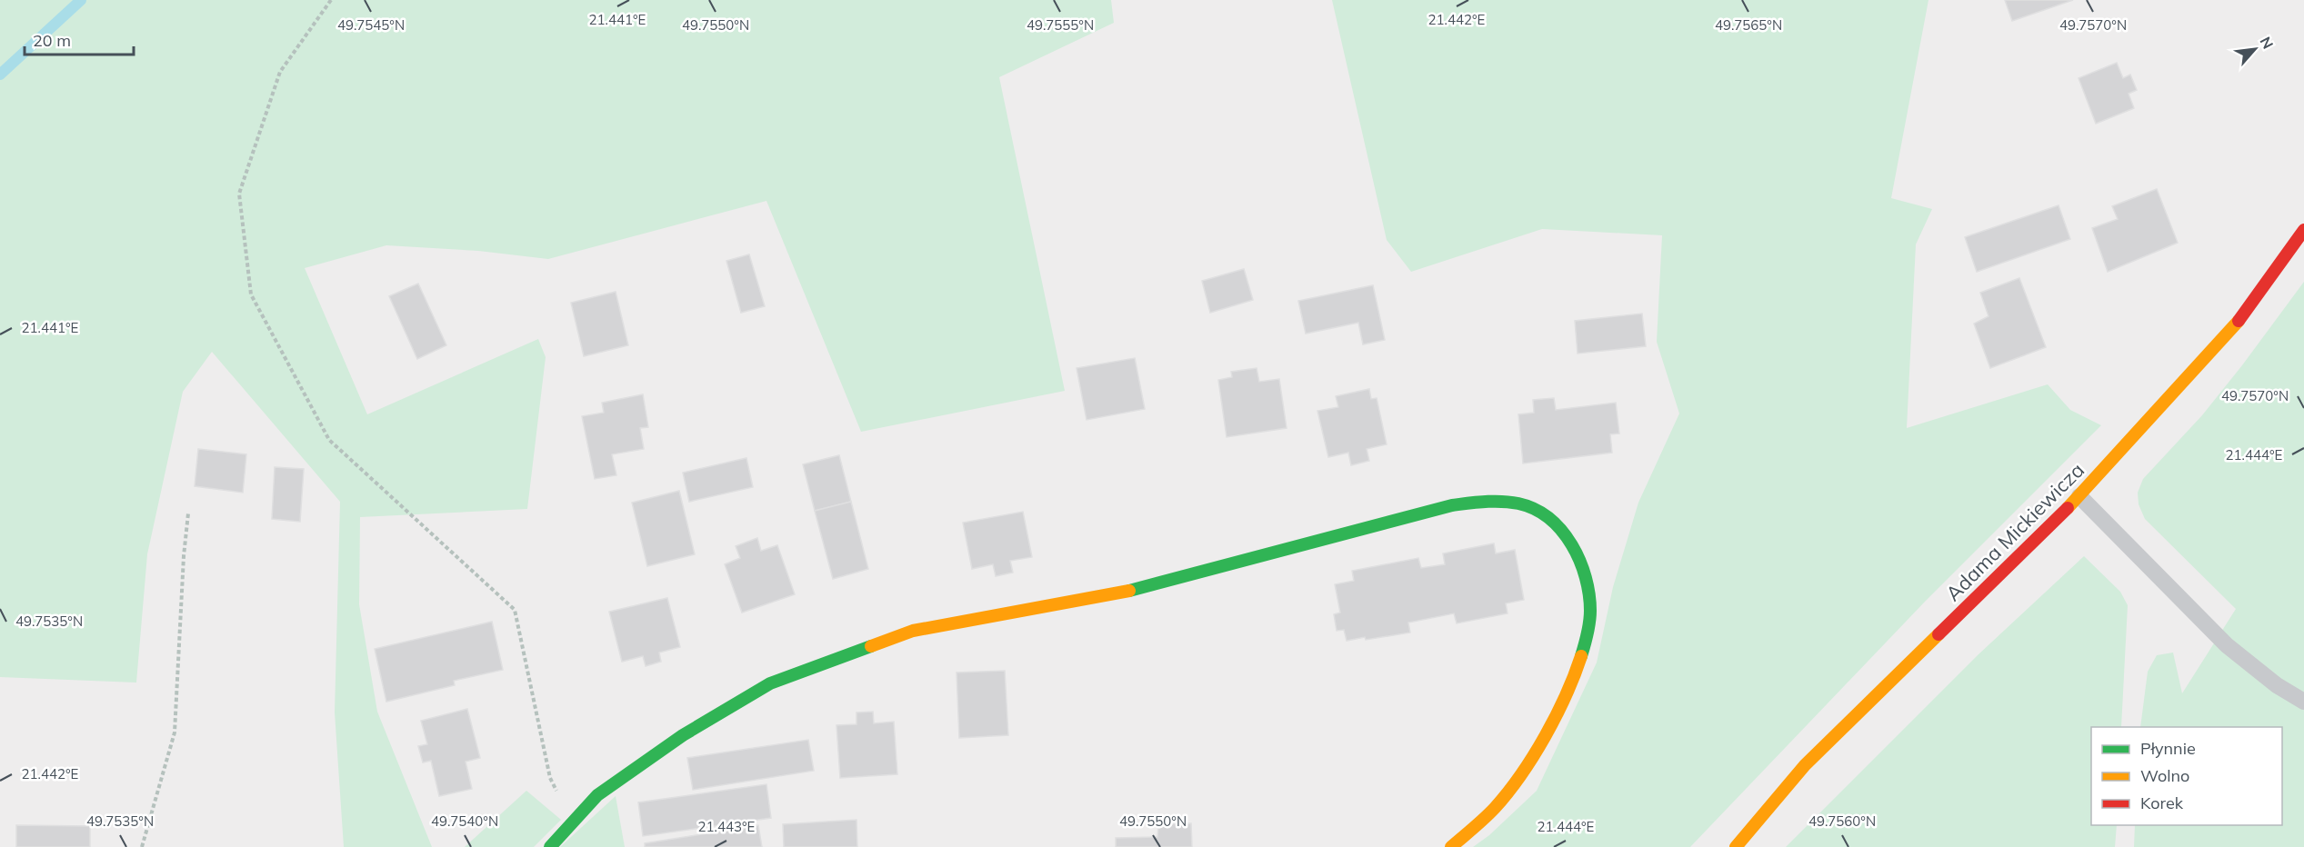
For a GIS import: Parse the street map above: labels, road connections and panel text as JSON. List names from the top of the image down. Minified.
{"streets":{"street":["Adama Mickiewicza"]},"legend":["Płynnie","Wolno","Korek"],"scale_bar":"20 m","north":"top right","coordinates":["21.441°E","21.442°E","49.7545°N","49.7550°N","49.7555°N","49.7565°N","49.7570°N","21.444°E","49.7535°N","49.7540°N","49.7560°N","21.443°E"]}
